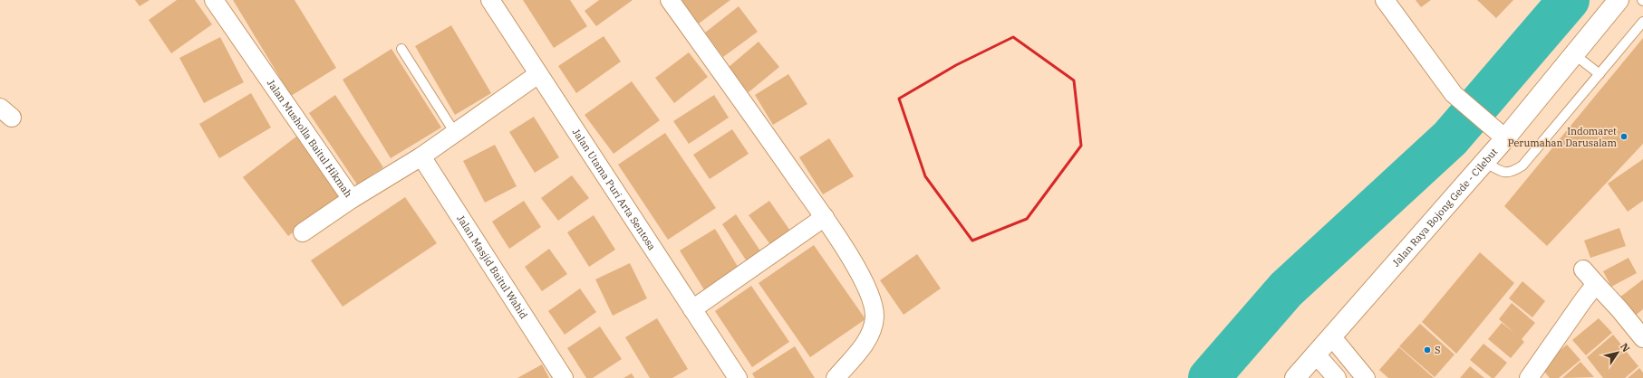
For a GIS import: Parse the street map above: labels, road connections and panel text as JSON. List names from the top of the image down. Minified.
{"streets":{"main road":["Jalan Raya Bojong Gede - Cilebut"],"street":["Jalan Musholla Baitul Hikmah","Jalan Utama Puri Arta Sentosa","Jalan Masjid Baitul Wahid"]},"crossings":[["Jalan Musholla Baitul Hikmah","Jalan Utama Puri Arta Sentosa"],["Jalan Musholla Baitul Hikmah","Jalan Masjid Baitul Wahid"]],"places":["Indomaret Perumahan Darusalam","S"],"north":"top right"}
